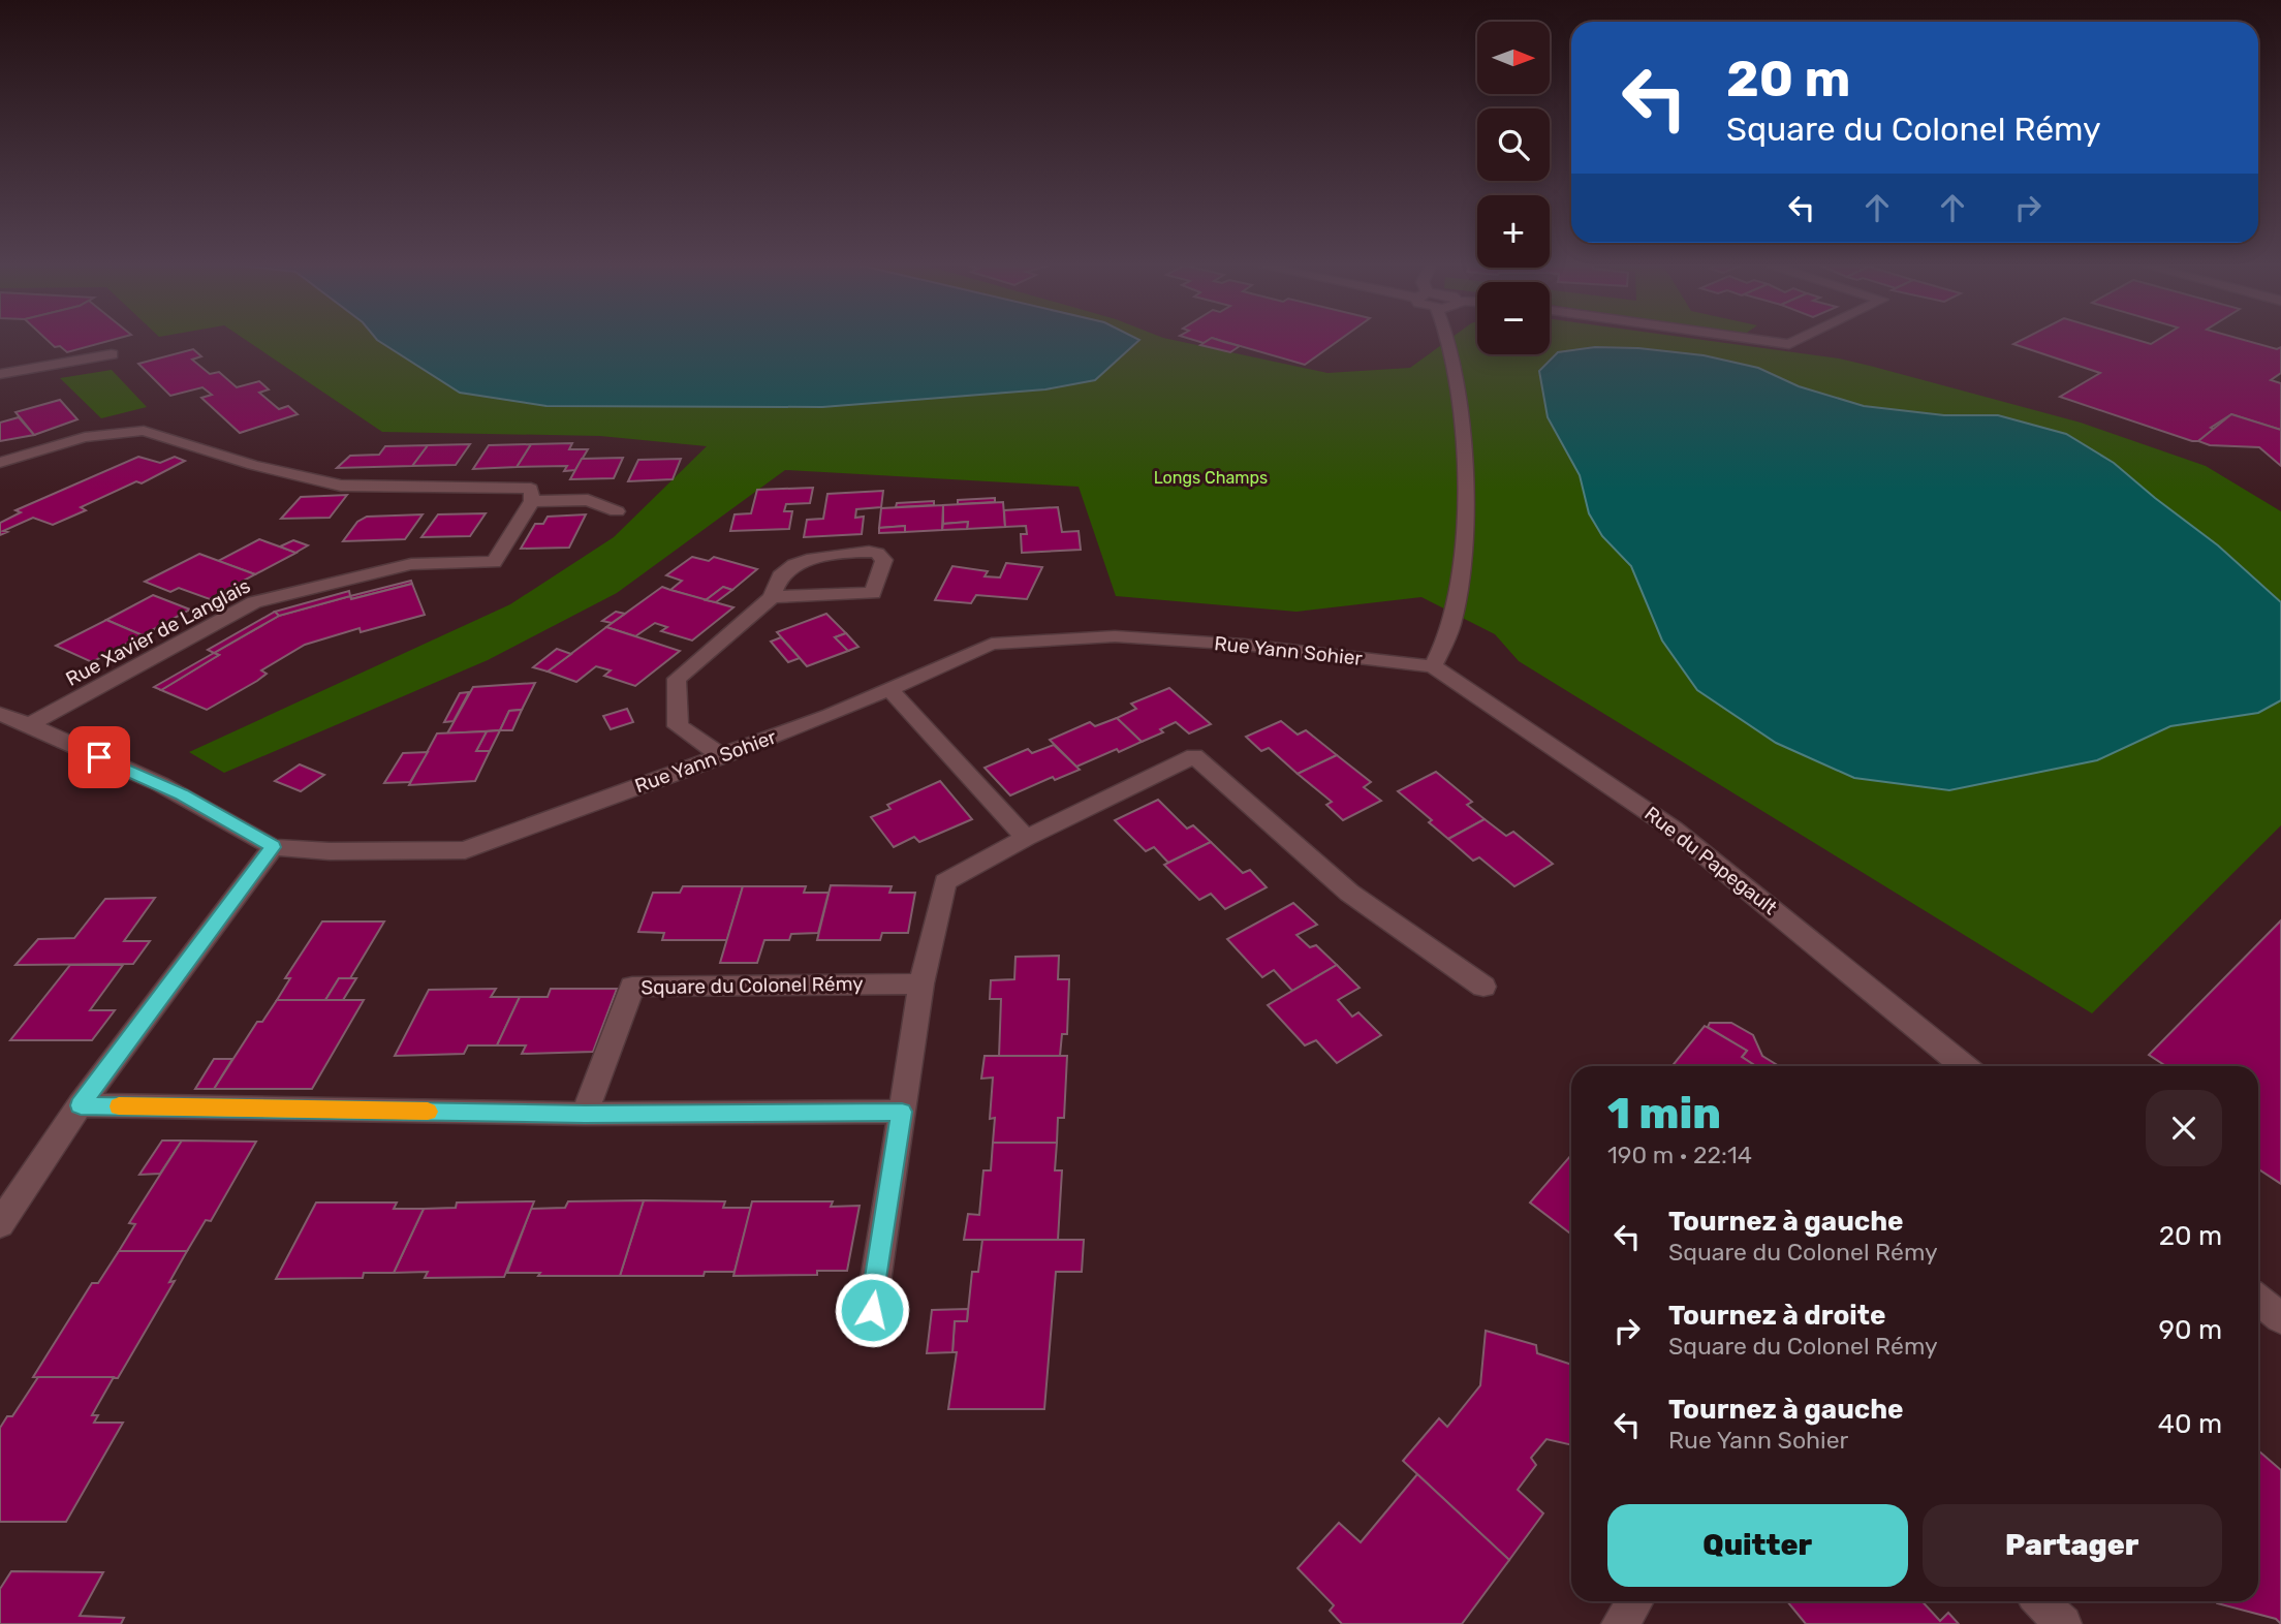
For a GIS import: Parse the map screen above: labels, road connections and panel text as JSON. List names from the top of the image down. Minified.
{"streets":{"street":["Rue Xavier de Langlais","Rue Yann Sohier","Rue du Papegault","Square du Colonel Rémy"]},"crossings":[["Rue Xavier de Langlais","Rue Yann Sohier"],["Rue Yann Sohier","Rue du Papegault"]],"parks":["Longs Champs"],"north":"right","page":{"map_buttons":["+","−"],"turn":["20 m","Square du Colonel Rémy"],"heading":["1 min","190 m · 22:14"],"list":[{"name":"Tournez à gauche","note":"Square du Colonel Rémy","value":"20 m"},{"name":"Tournez à droite","note":"Square du Colonel Rémy","value":"90 m"},{"name":"Tournez à gauche","note":"Rue Yann Sohier","value":"40 m"}],"buttons":["Quitter","Partager"]}}
